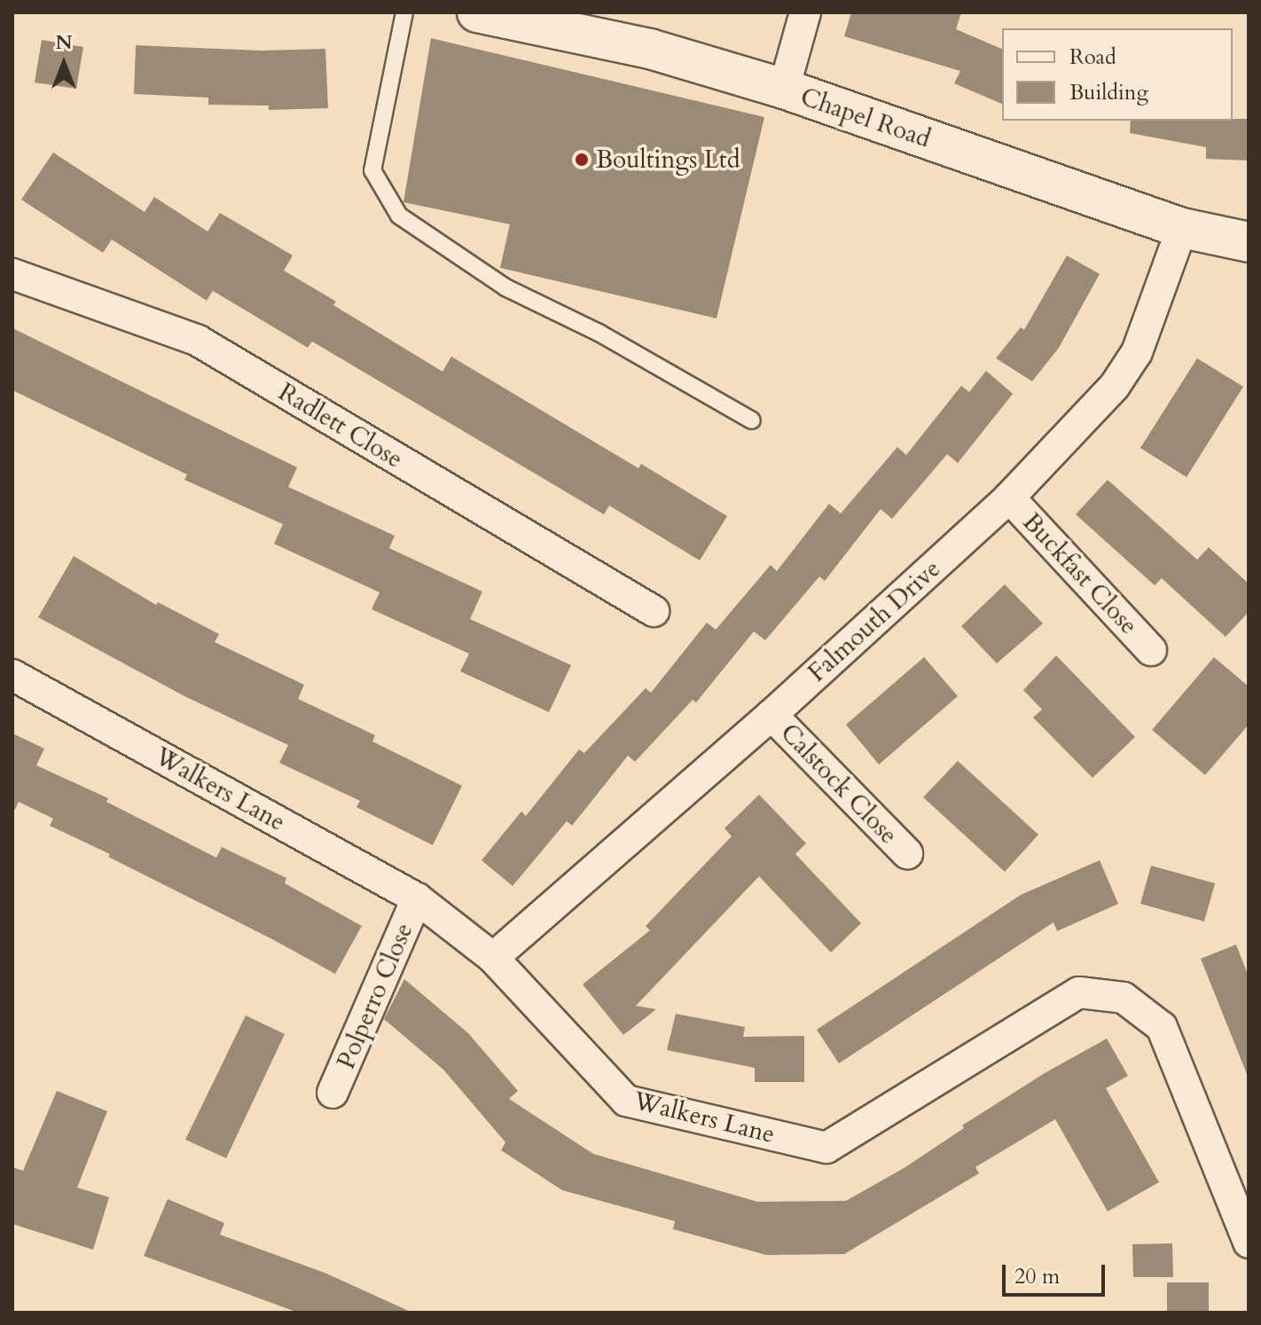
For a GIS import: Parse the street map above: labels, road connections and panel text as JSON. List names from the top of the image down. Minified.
{"streets":{"street":["Chapel Road","Radlett Close","Buckfast Close","Falmouth Drive","Calstock Close","Walkers Lane","Polperro Close"]},"crossings":[["Chapel Road","Falmouth Drive"],["Buckfast Close","Falmouth Drive"],["Falmouth Drive","Calstock Close"],["Falmouth Drive","Walkers Lane"],["Walkers Lane","Polperro Close"]],"places":["Boultings Ltd"],"legend":["Road","Building"],"scale_bar":"20 m","north":"top"}
